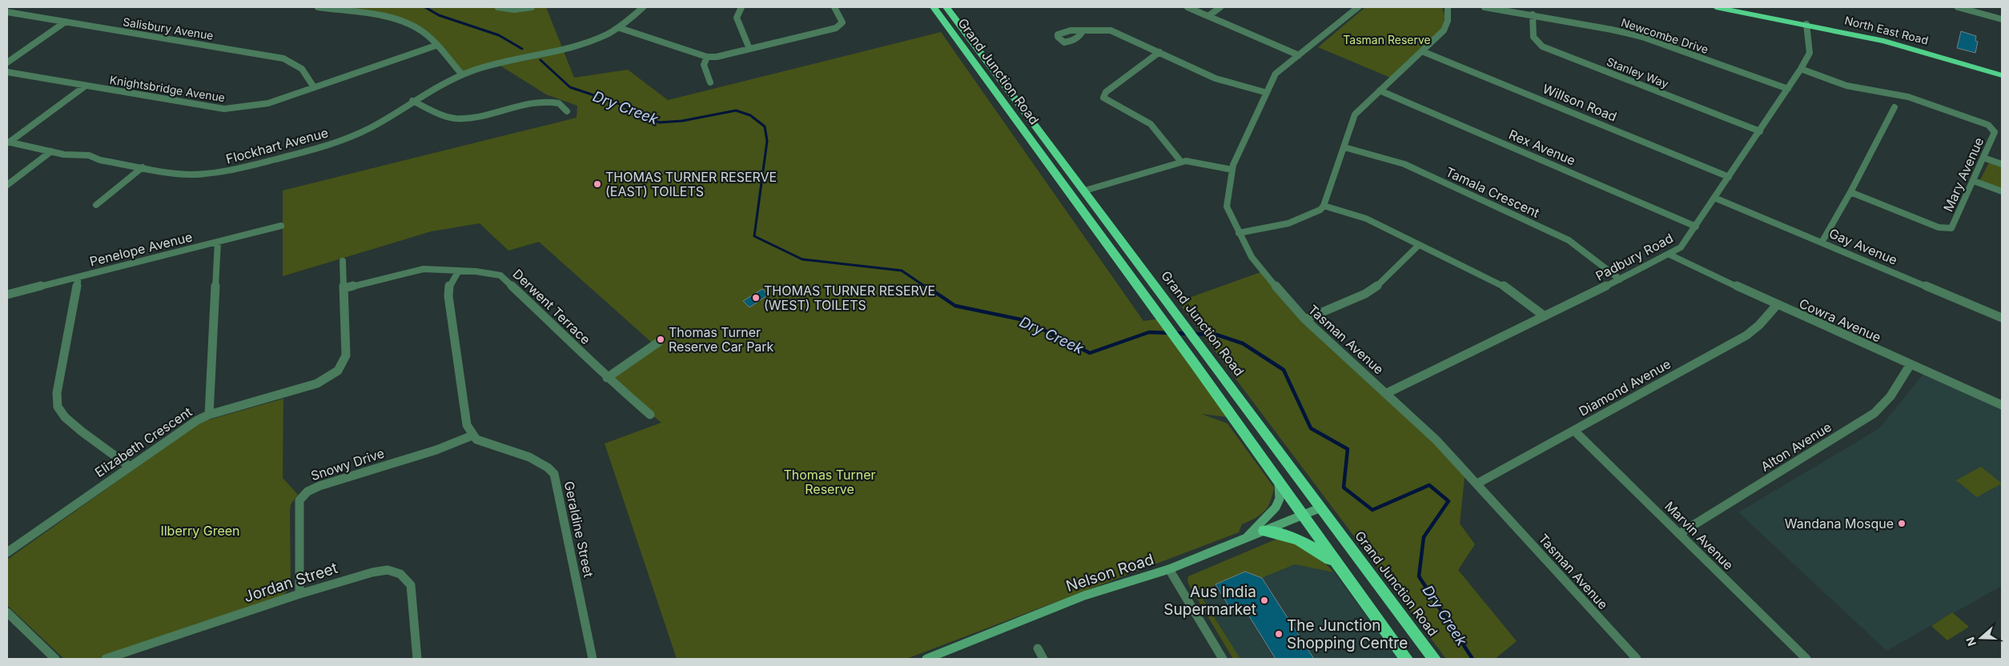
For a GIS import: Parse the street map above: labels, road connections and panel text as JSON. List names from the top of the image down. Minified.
{"streets":{"highway":["North East Road","Grand Junction Road"],"main road":["Nelson Road"],"street":["Salisbury Avenue","Newcombe Drive","Stanley Way","Knightsbridge Avenue","Willson Road","Flockhart Avenue","Rex Avenue","Mary Avenue","Tamala Crescent","Gay Avenue","Penelope Avenue","Padbury Road","Derwent Terrace","Cowra Avenue","Tasman Avenue","Diamond Avenue","Elizabeth Crescent","Alton Avenue","Snowy Drive","Geraldine Street","Marvin Avenue","Jordan Street"]},"crossings":[["Salisbury Avenue","Knightsbridge Avenue"],["North East Road","Padbury Road"],["Newcombe Drive","Stanley Way"],["Newcombe Drive","Padbury Road"],["Grand Junction Road","Nelson Road"],["Stanley Way","Padbury Road"],["Willson Road","Padbury Road"],["Rex Avenue","Padbury Road"],["Mary Avenue","Padbury Road"],["Tamala Crescent","Padbury Road"],["Gay Avenue","Padbury Road"],["Padbury Road","Cowra Avenue"],["Padbury Road","Tasman Avenue"],["Derwent Terrace","Elizabeth Crescent"],["Cowra Avenue","Diamond Avenue"],["Cowra Avenue","Alton Avenue"],["Tasman Avenue","Diamond Avenue"],["Diamond Avenue","Marvin Avenue"],["Alton Avenue","Marvin Avenue"],["Snowy Drive","Geraldine Street"],["Snowy Drive","Jordan Street"]],"water":["Dry Creek"],"parks":["Tasman Reserve","Thomas Turner Reserve","Ilberry Green"],"places":["THOMAS TURNER RESERVE (EAST) TOILETS","THOMAS TURNER RESERVE (WEST) TOILETS","Thomas Turner Reserve Car Park","Wandana Mosque","Aus India Supermarket","The Junction Shopping Centre"],"north":"left"}
